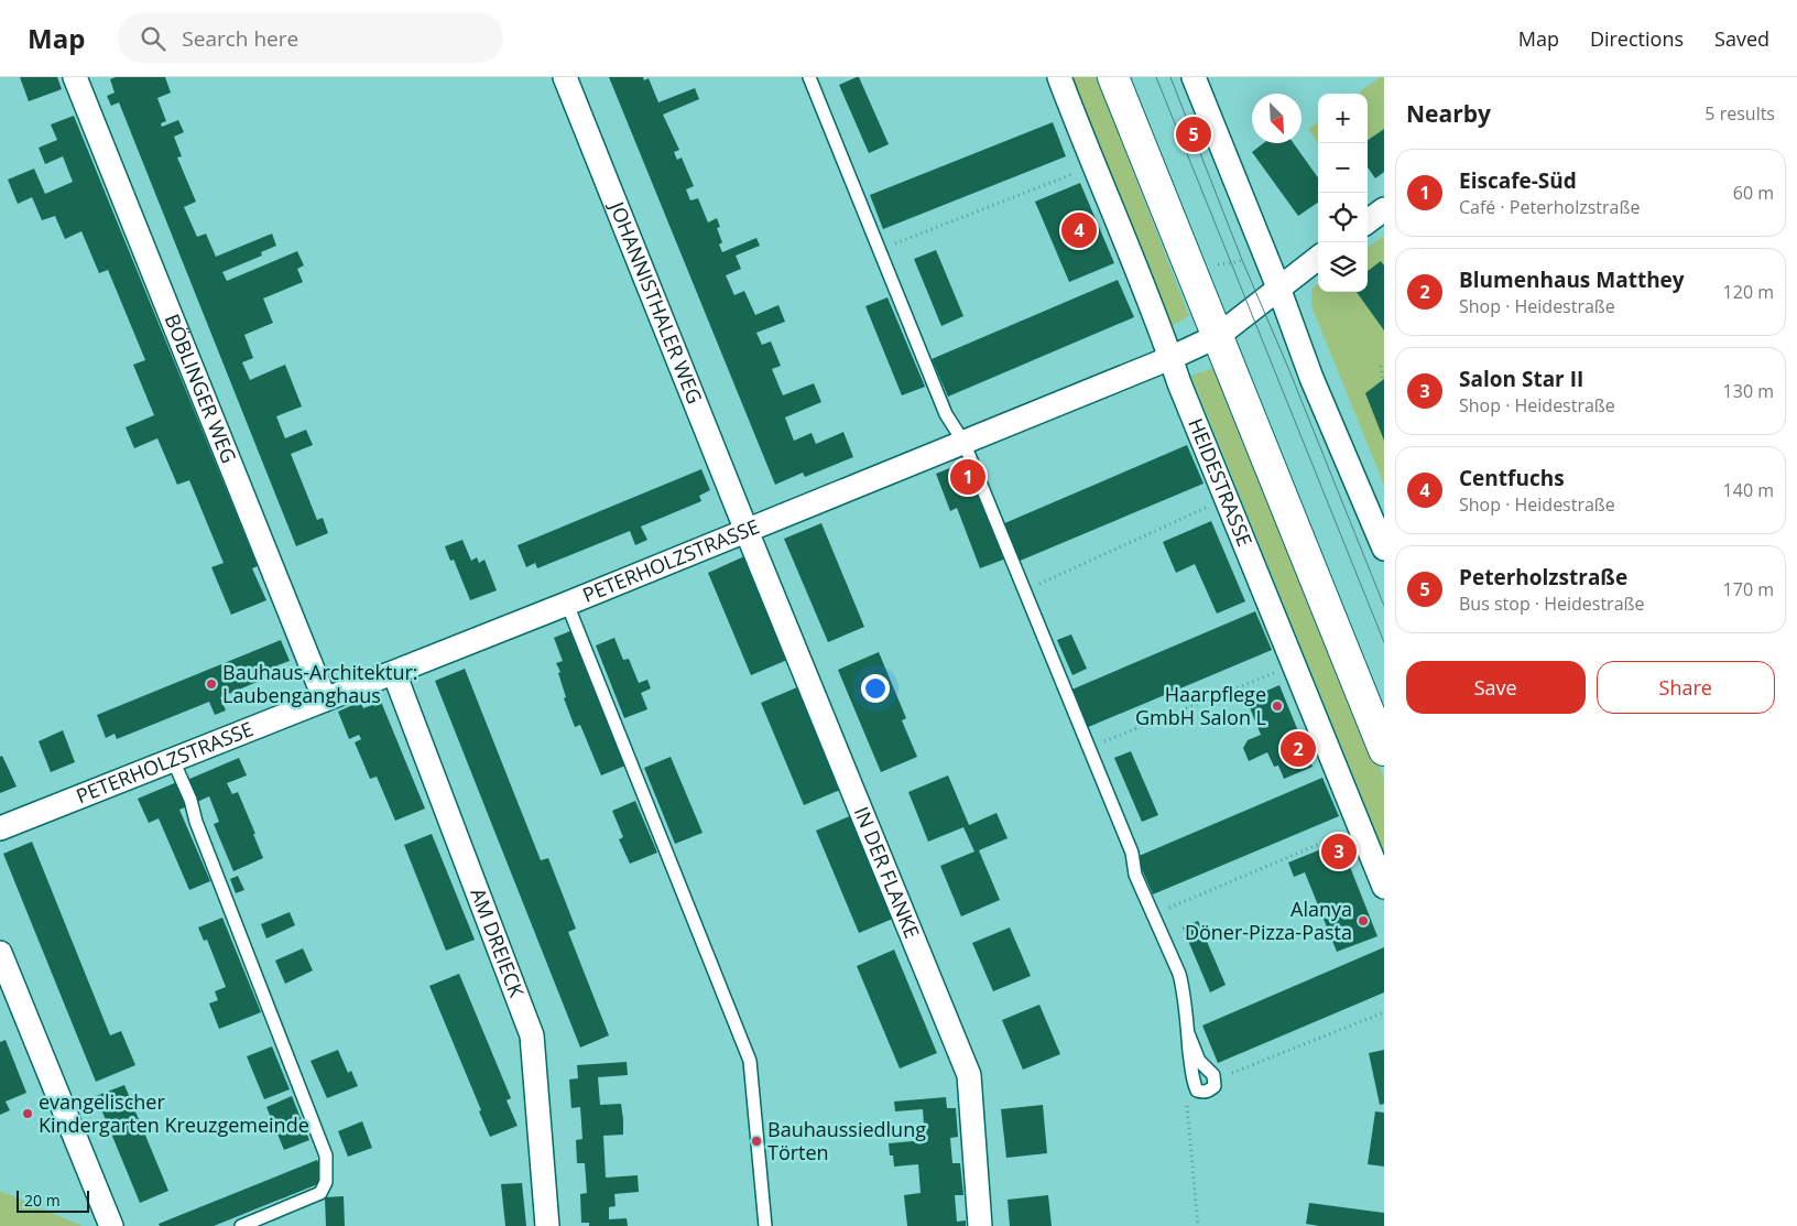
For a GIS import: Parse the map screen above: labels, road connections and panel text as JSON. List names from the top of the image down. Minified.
{"streets":{"street":["JOHANNISTHALER WEG","BÖBLINGER WEG","HEIDESTRASSE","PETERHOLZSTRASSE","IN DER FLANKE","AM DREIECK"]},"crossings":[["JOHANNISTHALER WEG","PETERHOLZSTRASSE"],["JOHANNISTHALER WEG","IN DER FLANKE"],["BÖBLINGER WEG","PETERHOLZSTRASSE"],["HEIDESTRASSE","PETERHOLZSTRASSE"],["PETERHOLZSTRASSE","IN DER FLANKE"],["PETERHOLZSTRASSE","AM DREIECK"]],"places":["Bauhaus-Architektur: Laubenganghaus","Haarpflege GmbH Salon L","Alanya Döner-Pizza-Pasta","evangelischer Kindergarten Kreuzgemeinde","Bauhaussiedlung Törten"],"scale_bar":"20 m","north":"bottom right","page":{"header":"Map","search":"Search here","nav":["Map","Directions","Saved"],"heading":["Nearby","5 results"],"map_buttons":["+","−"],"pins":["5","4","1","2","3"],"list":[{"mark":"1","name":"Eiscafe-Süd","note":"Café · Peterholzstraße","value":"60 m"},{"mark":"2","name":"Blumenhaus Matthey","note":"Shop · Heidestraße","value":"120 m"},{"mark":"3","name":"Salon Star II","note":"Shop · Heidestraße","value":"130 m"},{"mark":"4","name":"Centfuchs","note":"Shop · Heidestraße","value":"140 m"},{"mark":"5","name":"Peterholzstraße","note":"Bus stop · Heidestraße","value":"170 m"}],"buttons":["Save","Share"],"scale":"20 m"}}
